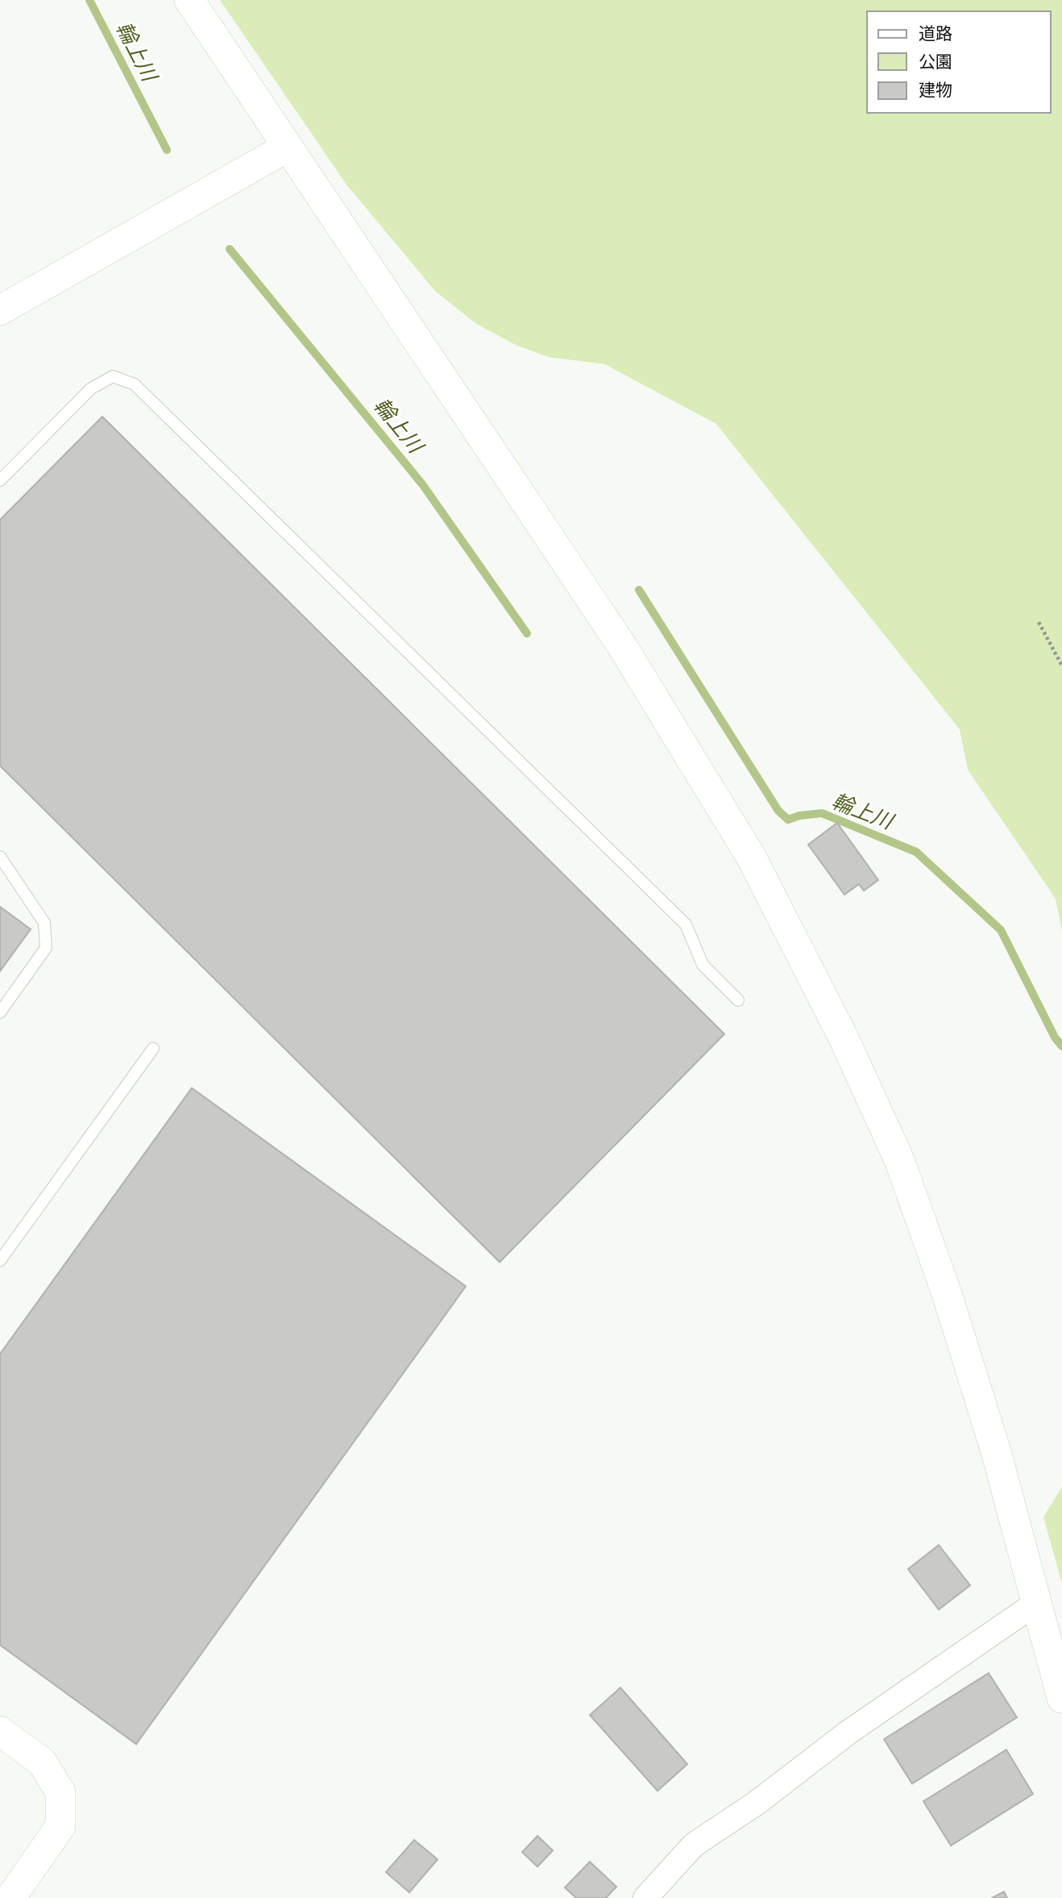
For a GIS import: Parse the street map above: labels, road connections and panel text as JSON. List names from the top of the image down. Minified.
{"water":["輪上川"],"legend":["道路","公園","建物"]}
